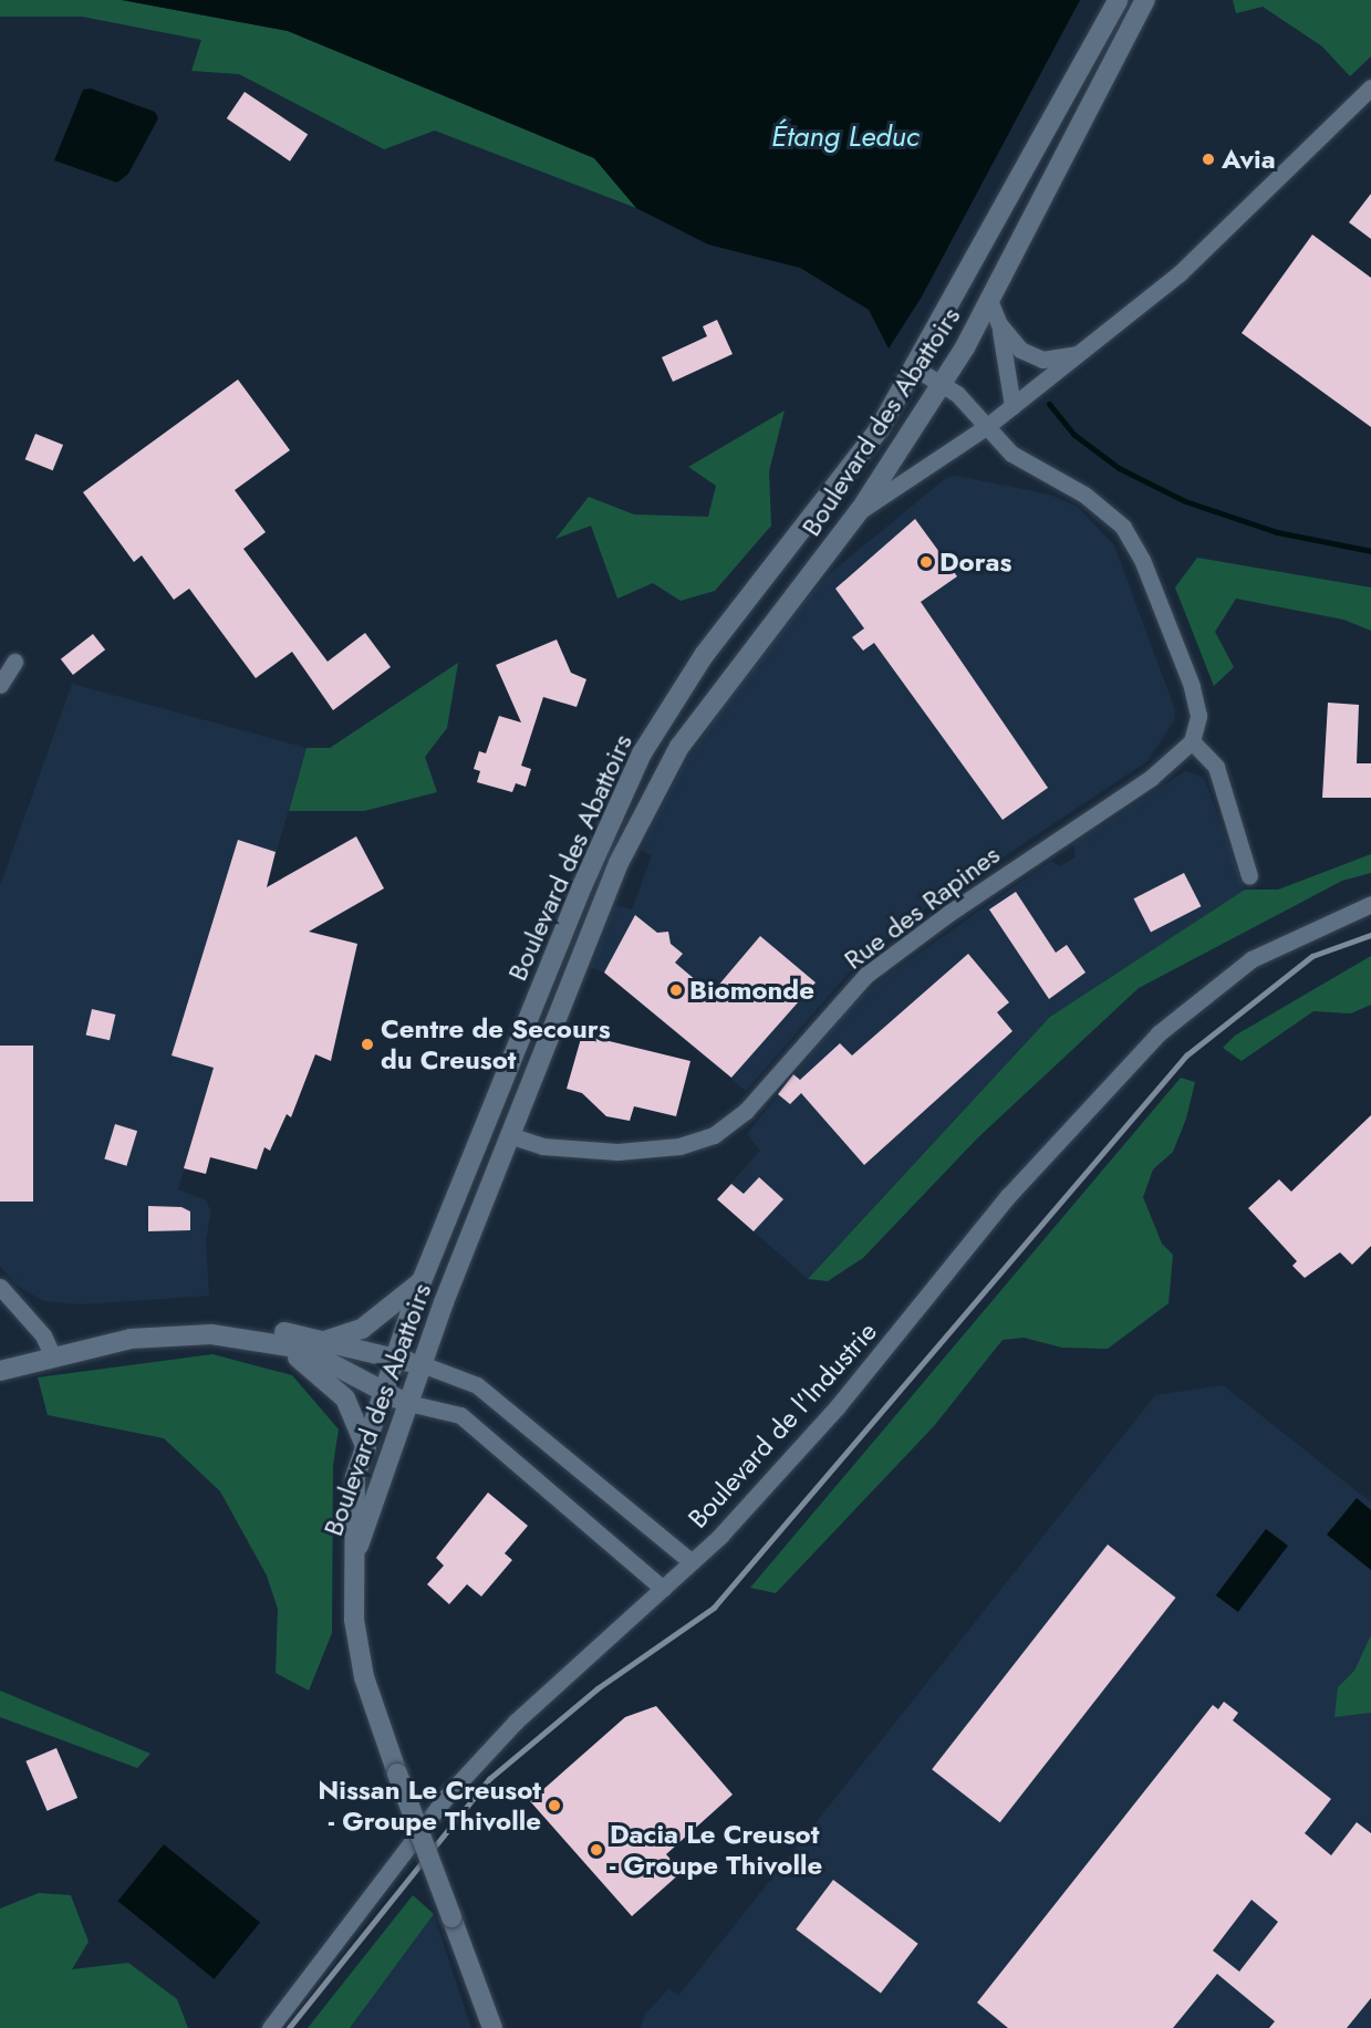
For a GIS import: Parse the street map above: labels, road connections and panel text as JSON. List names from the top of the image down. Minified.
{"streets":{"street":["Boulevard des Abattoirs","Rue des Rapines","Boulevard de l'Industrie"]},"crossings":[["Boulevard des Abattoirs","Rue des Rapines"]],"water":["Étang Leduc"],"places":["Avia","Doras","Biomonde","Centre de Secours du Creusot","Nissan Le Creusot - Groupe Thivolle","Dacia Le Creusot - Groupe Thivolle"]}
